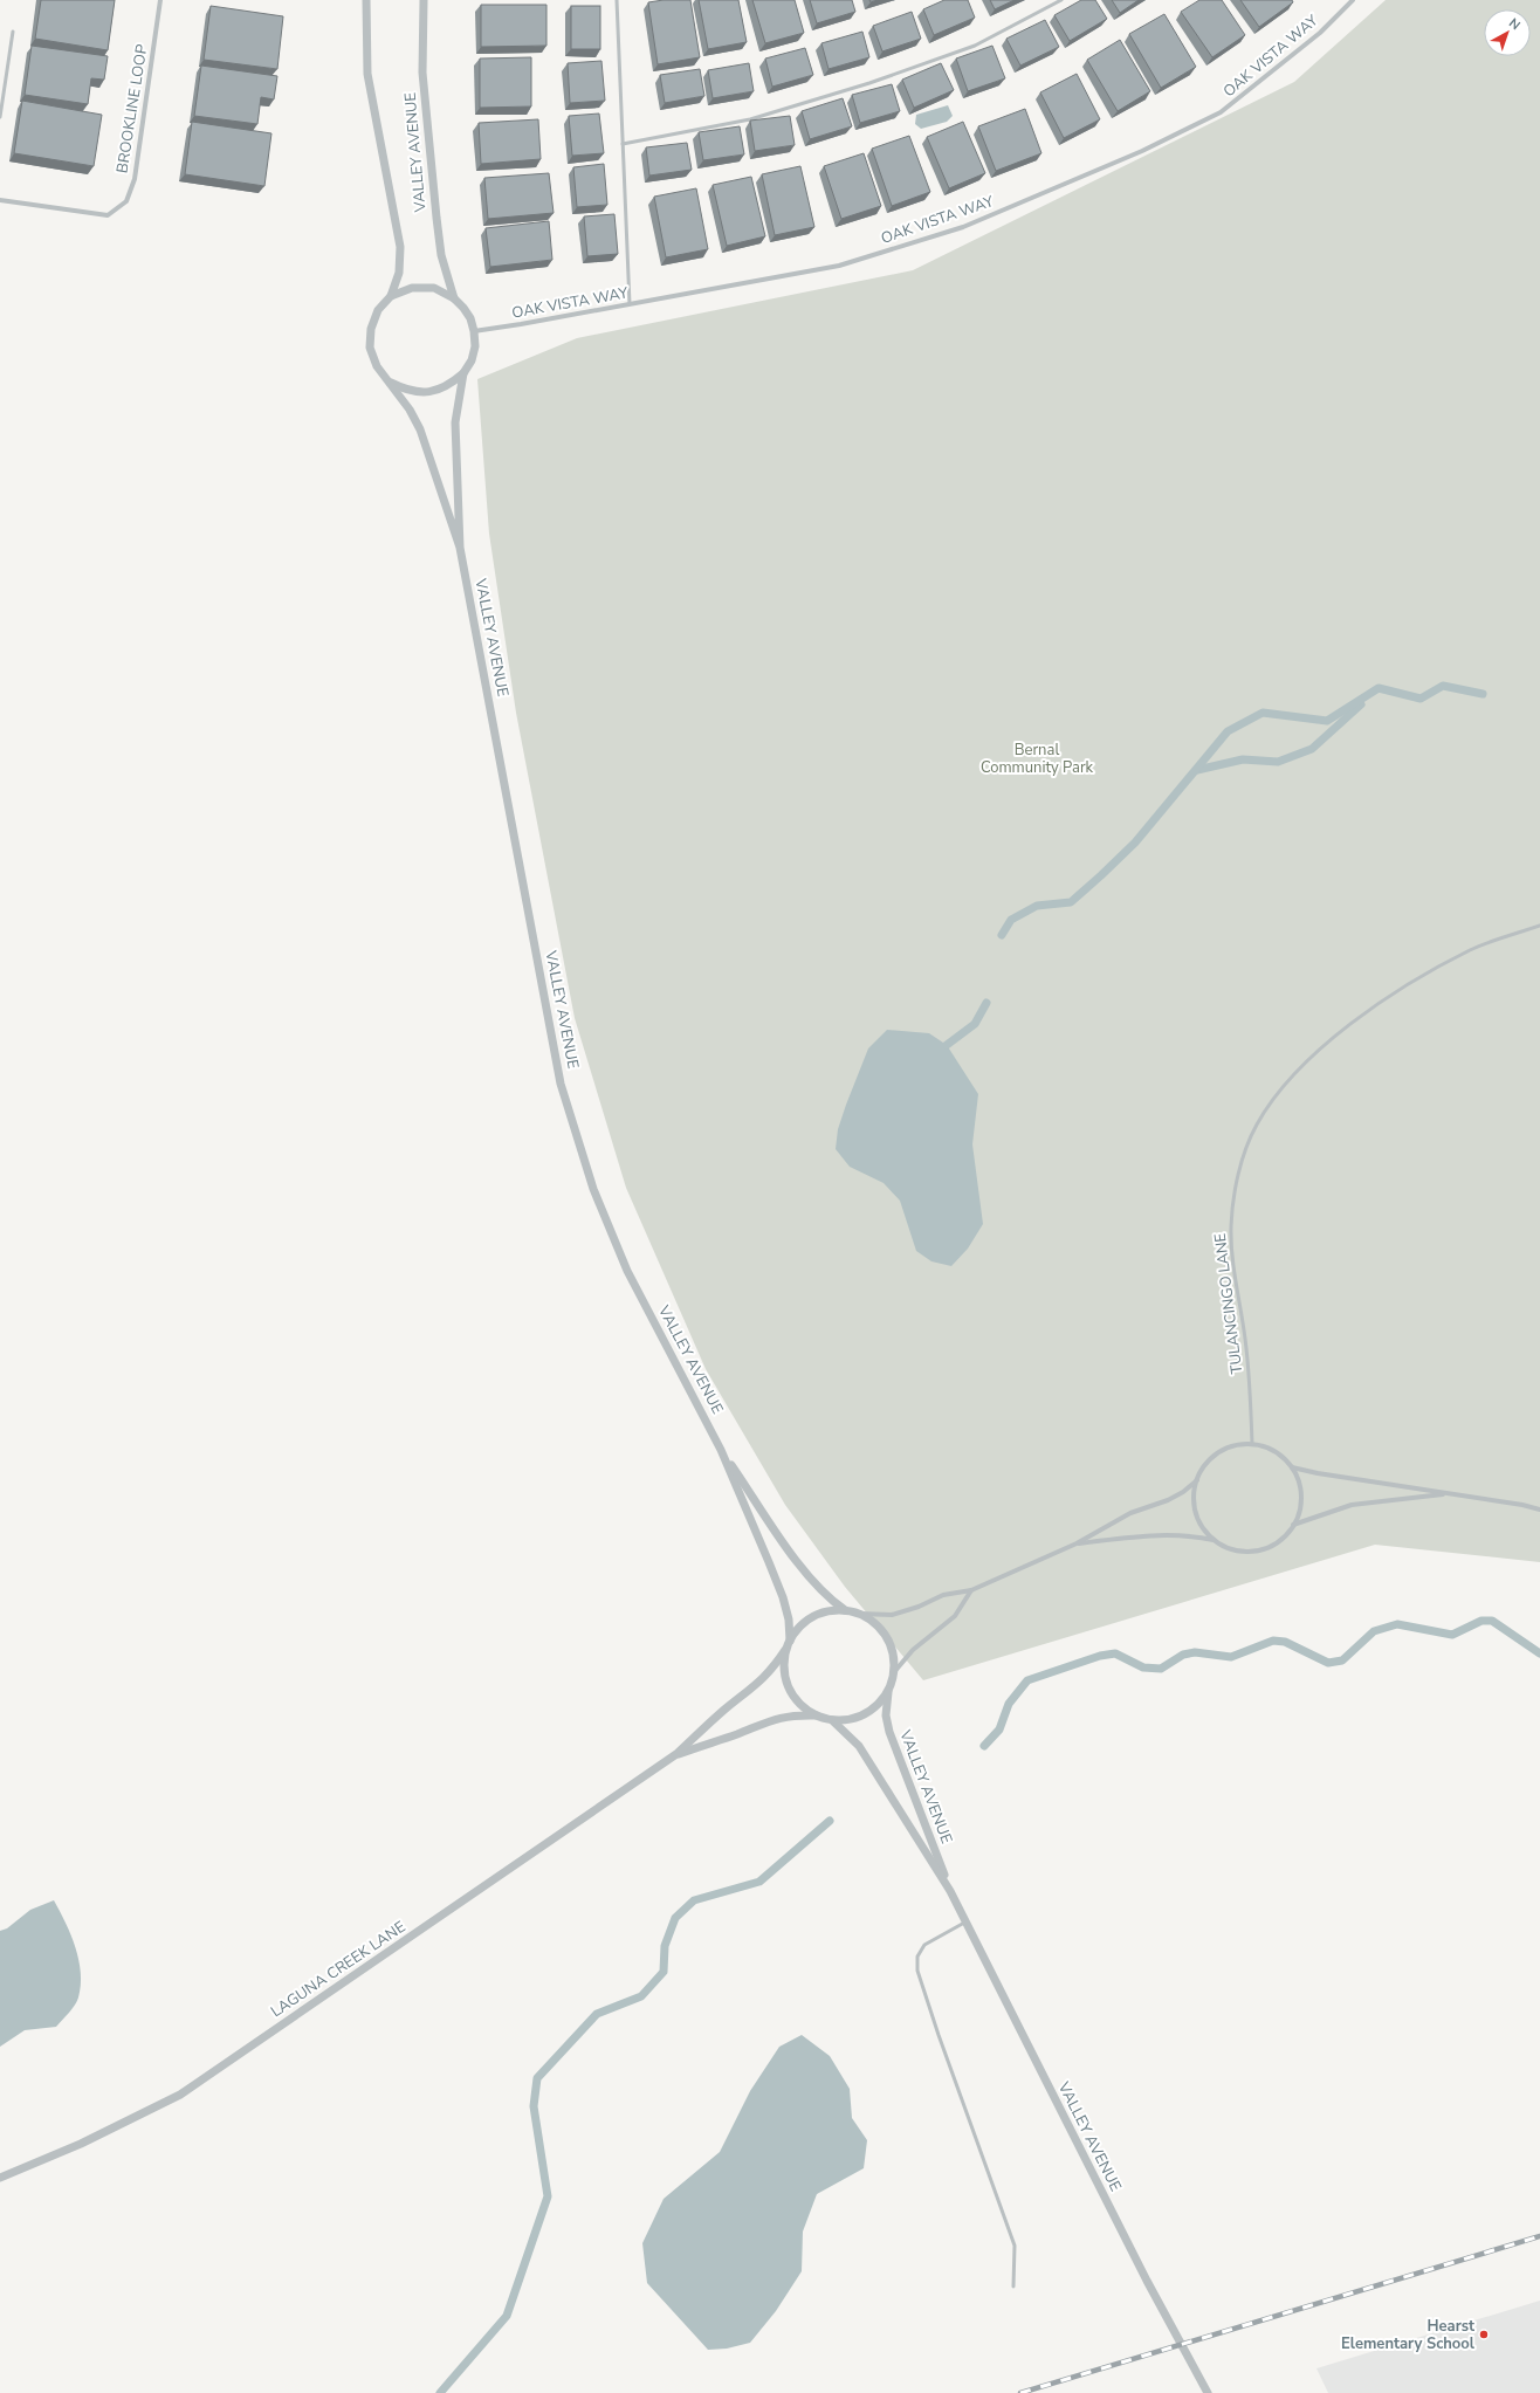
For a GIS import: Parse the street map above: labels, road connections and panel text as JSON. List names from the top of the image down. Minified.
{"streets":{"street":["OAK VISTA WAY","BROOKLINE LOOP","VALLEY AVENUE","LAGUNA CREEK LANE"],"lane":["TULANCINGO LANE"]},"crossings":[["OAK VISTA WAY","VALLEY AVENUE"],["VALLEY AVENUE","LAGUNA CREEK LANE"]],"parks":["Bernal Community Park"],"places":["Hearst Elementary School"],"north":"top right"}
